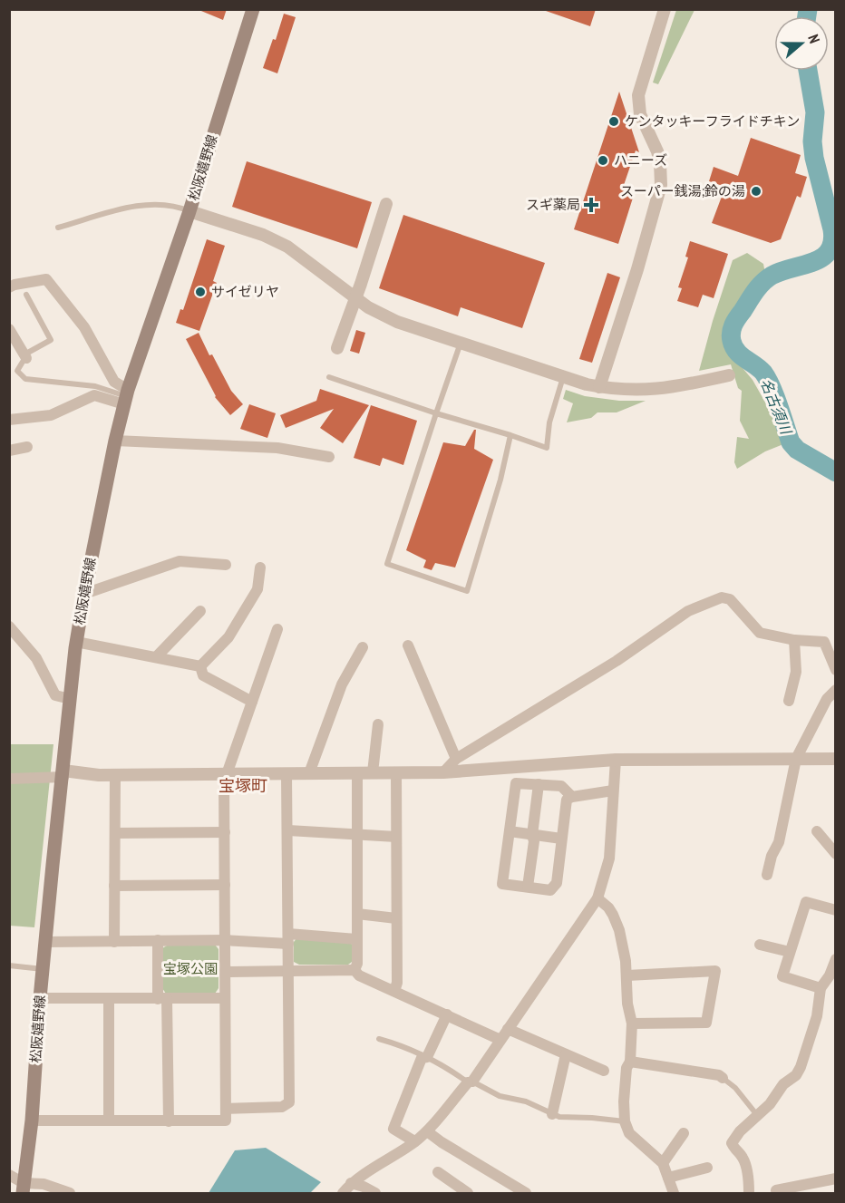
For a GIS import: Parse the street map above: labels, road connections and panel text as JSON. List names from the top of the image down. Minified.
{"streets":{"main road":["松阪嬉野線"]},"districts":["宝塚町"],"water":["名古須川"],"parks":["宝塚公園"],"places":{"other":["ケンタッキーフライドチキン","ハニーズ","スーパー銭湯;鈴の湯","サイゼリヤ"],"health":["スギ薬局"]},"north":"right"}
